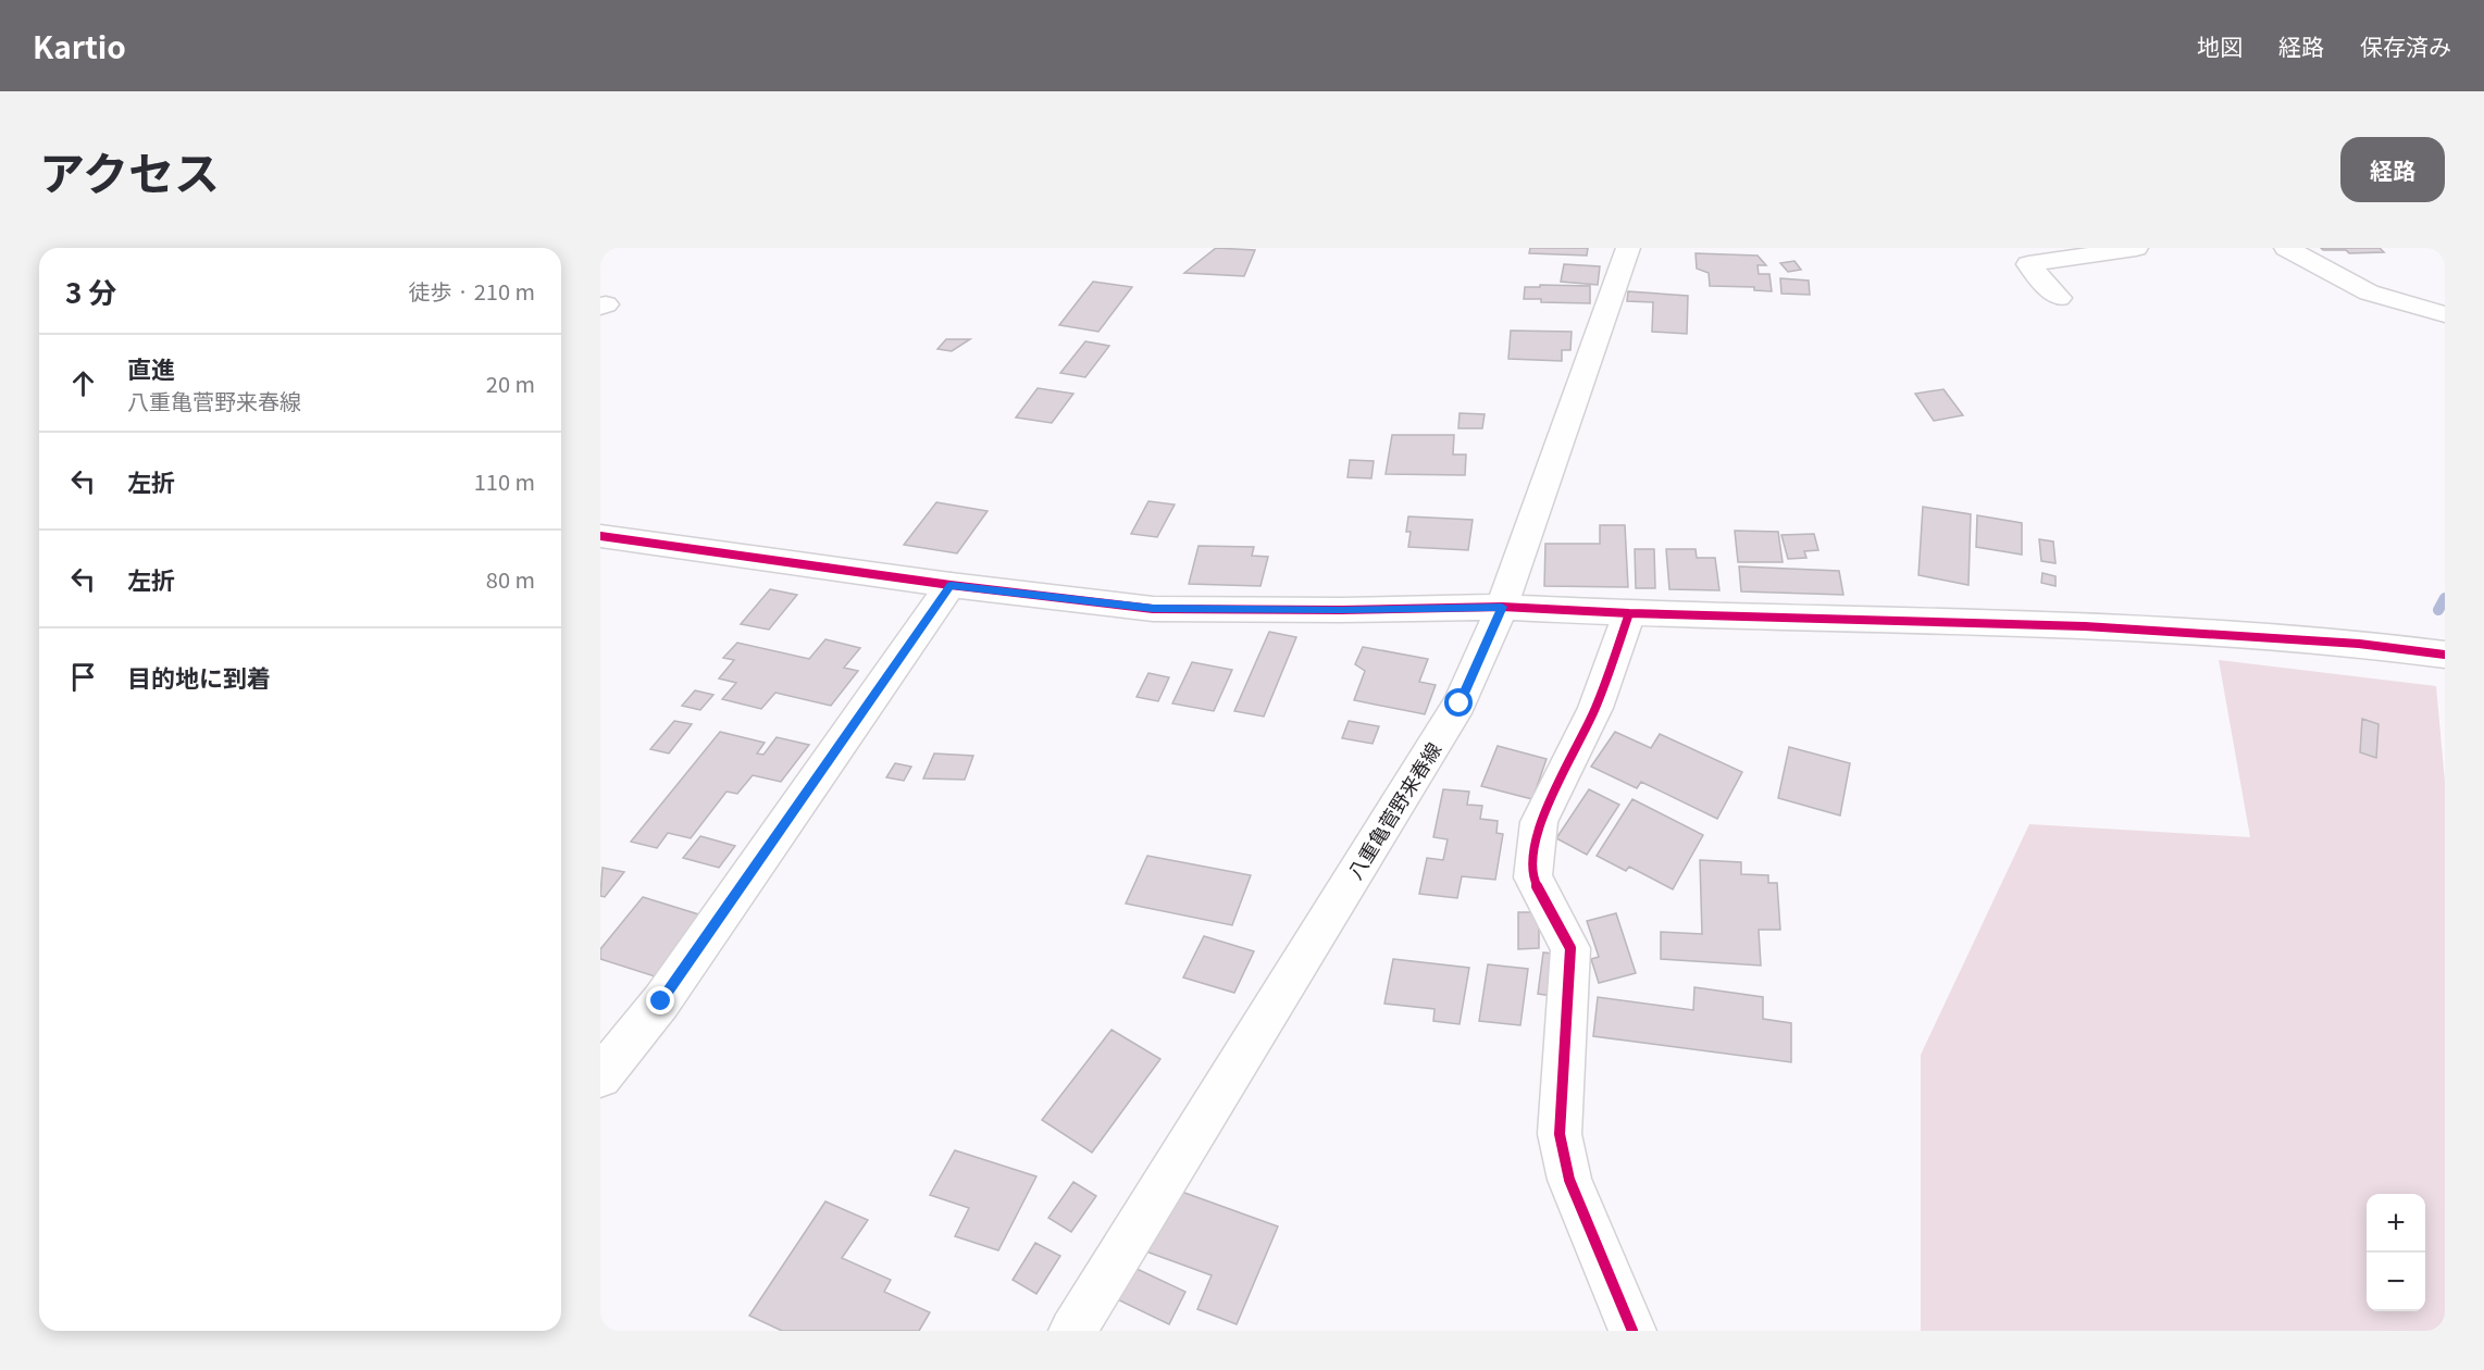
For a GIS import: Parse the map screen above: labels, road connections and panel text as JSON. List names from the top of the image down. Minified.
{"streets":{"street":["八重亀菅野来春線"]},"page":{"header":"Kartio","nav":["地図","経路","保存済み"],"title":"アクセス","buttons":"経路","heading":["3 分","徒歩 · 210 m"],"list":[["直進","八重亀菅野来春線","20 m"],["左折","110 m"],["左折","80 m"],"目的地に到着"],"map_buttons":["+","−"]}}
